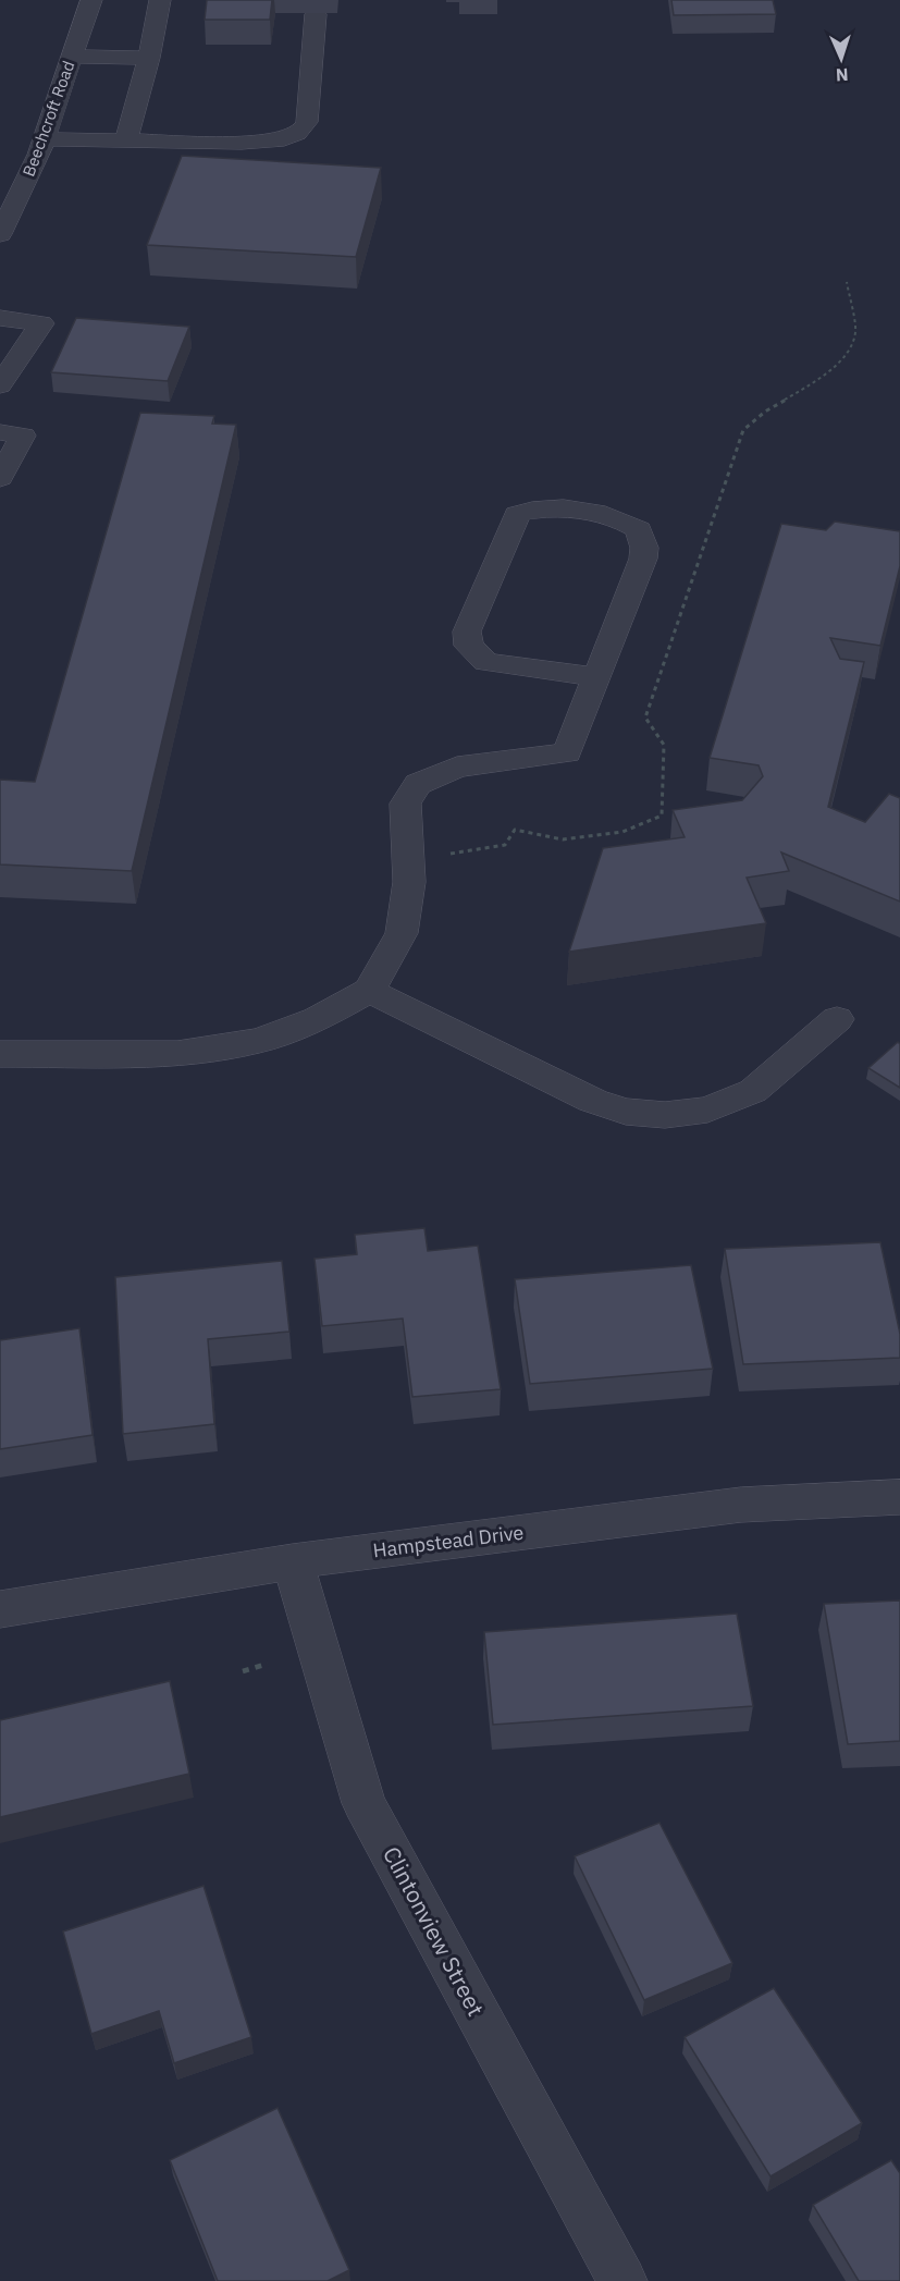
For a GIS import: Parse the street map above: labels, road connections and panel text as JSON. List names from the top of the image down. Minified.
{"streets":{"street":["Beechcroft Road","Hampstead Drive","Clintonview Street"]},"crossings":[["Hampstead Drive","Clintonview Street"]],"north":"bottom"}
